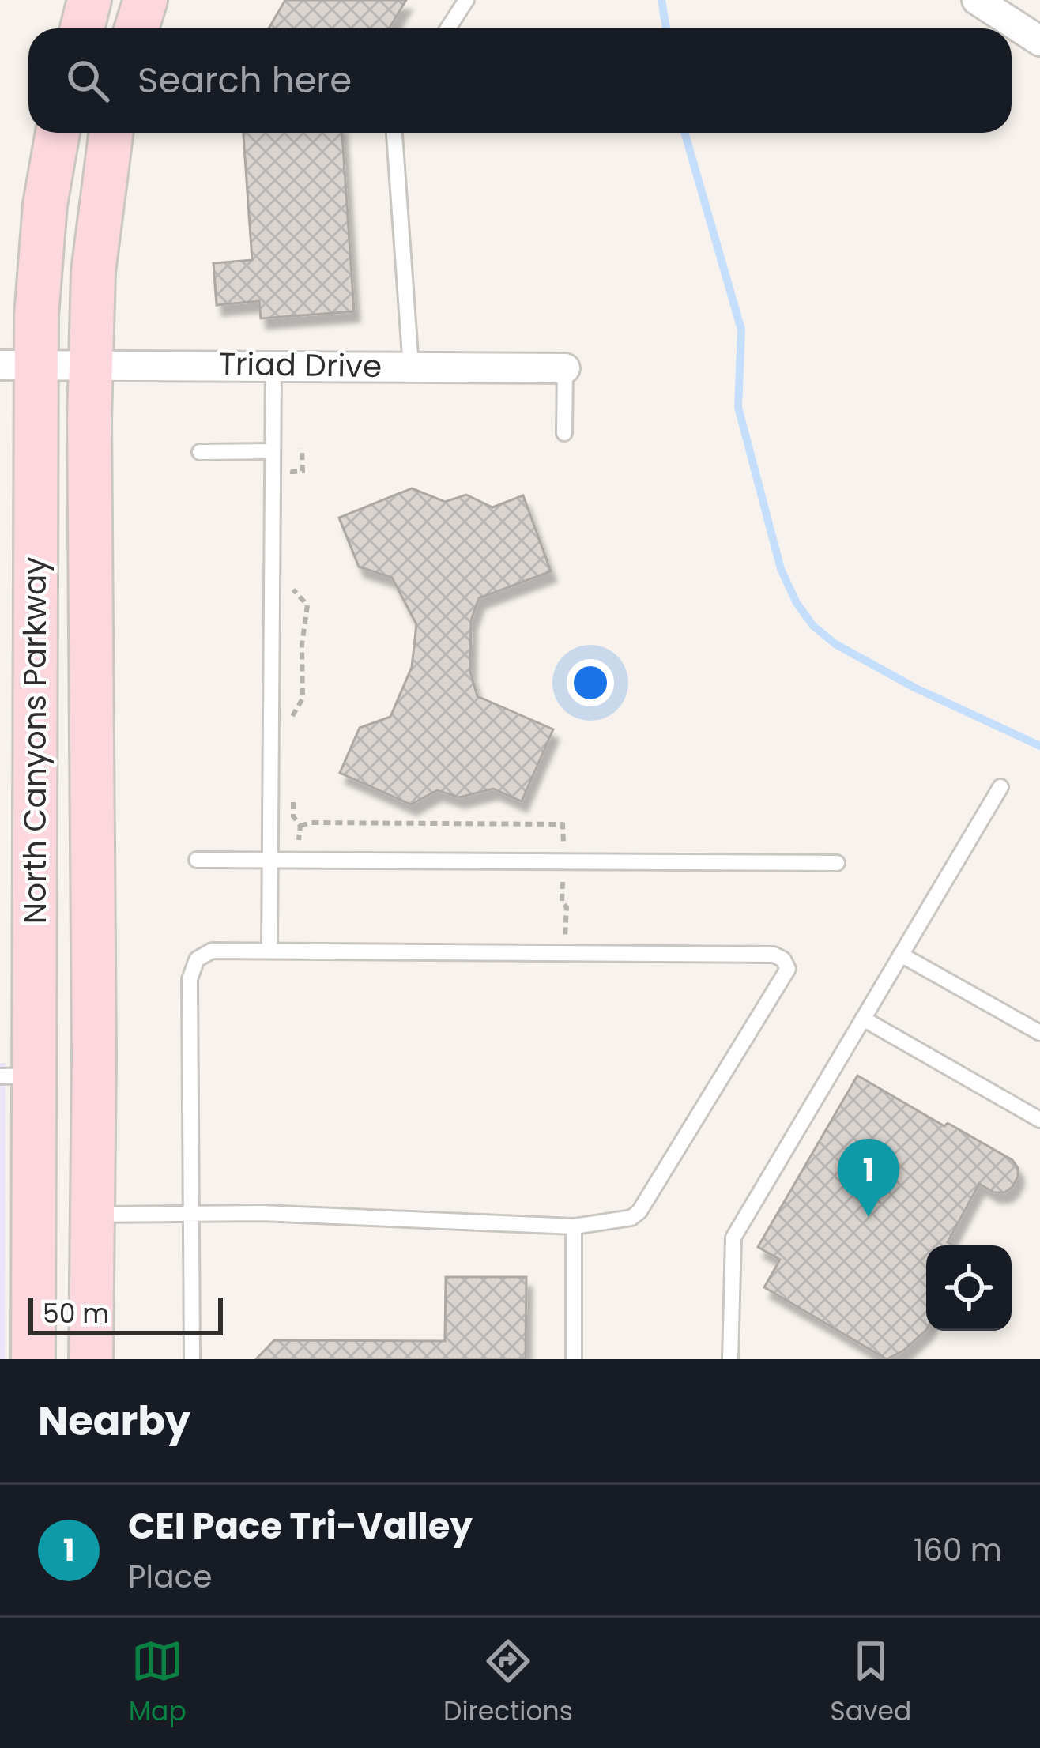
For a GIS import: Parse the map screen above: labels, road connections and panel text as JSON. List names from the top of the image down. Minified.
{"streets":{"main road":["North Canyons Parkway"],"street":["Triad Drive"]},"crossings":[["Triad Drive","North Canyons Parkway"]],"scale_bar":"50 m","page":{"search":"Search here","pins":"1","scale":"50 m","heading":"Nearby","list":[{"mark":"1","name":"CEI Pace Tri-Valley","note":"Place","value":"160 m"}],"nav":["Map","Directions","Saved"]}}
